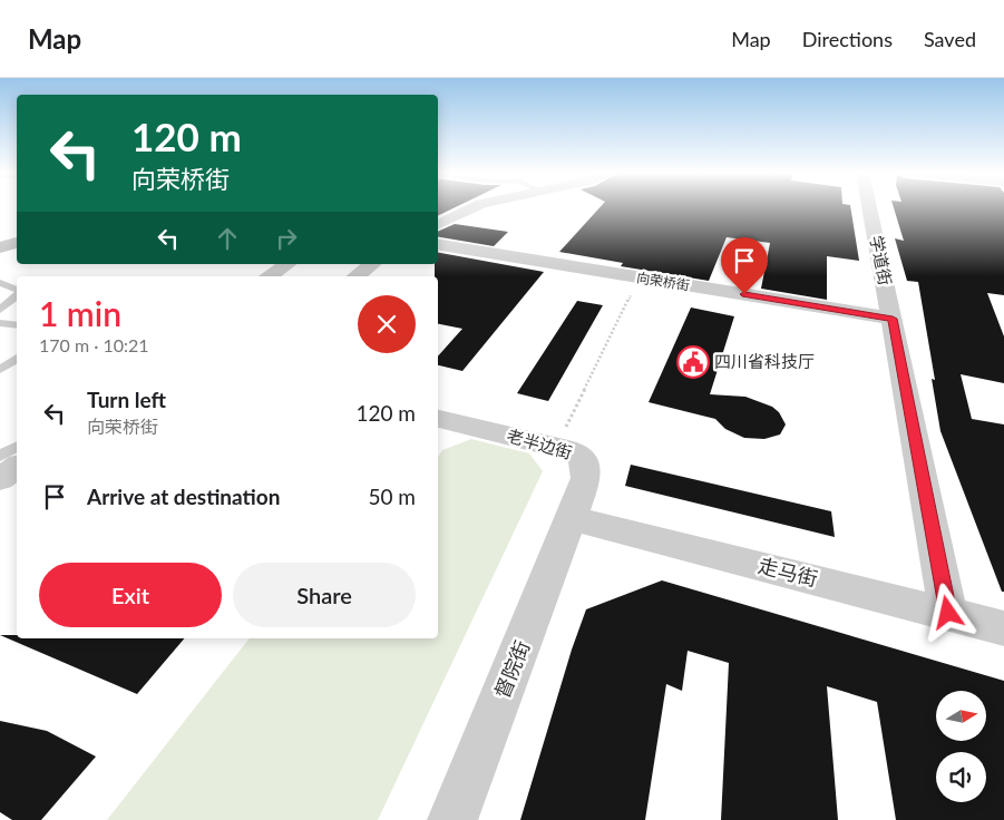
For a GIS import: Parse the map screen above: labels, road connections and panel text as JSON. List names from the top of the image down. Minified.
{"streets":{"street":["学道街","向荣桥街","老半边街","走马街","督院街"]},"crossings":[["学道街","向荣桥街"],["学道街","走马街"],["老半边街","走马街"],["老半边街","督院街"],["走马街","督院街"]],"places":{"public building":["四川省科技厅"]},"north":"right","page":{"header":"Map","nav":["Map","Directions","Saved"],"turn":["120 m","向荣桥街"],"heading":["1 min","170 m · 10:21"],"list":[{"name":"Turn left","note":"向荣桥街","value":"120 m"},{"name":"Arrive at destination","value":"50 m"}],"buttons":["Exit","Share"]}}
